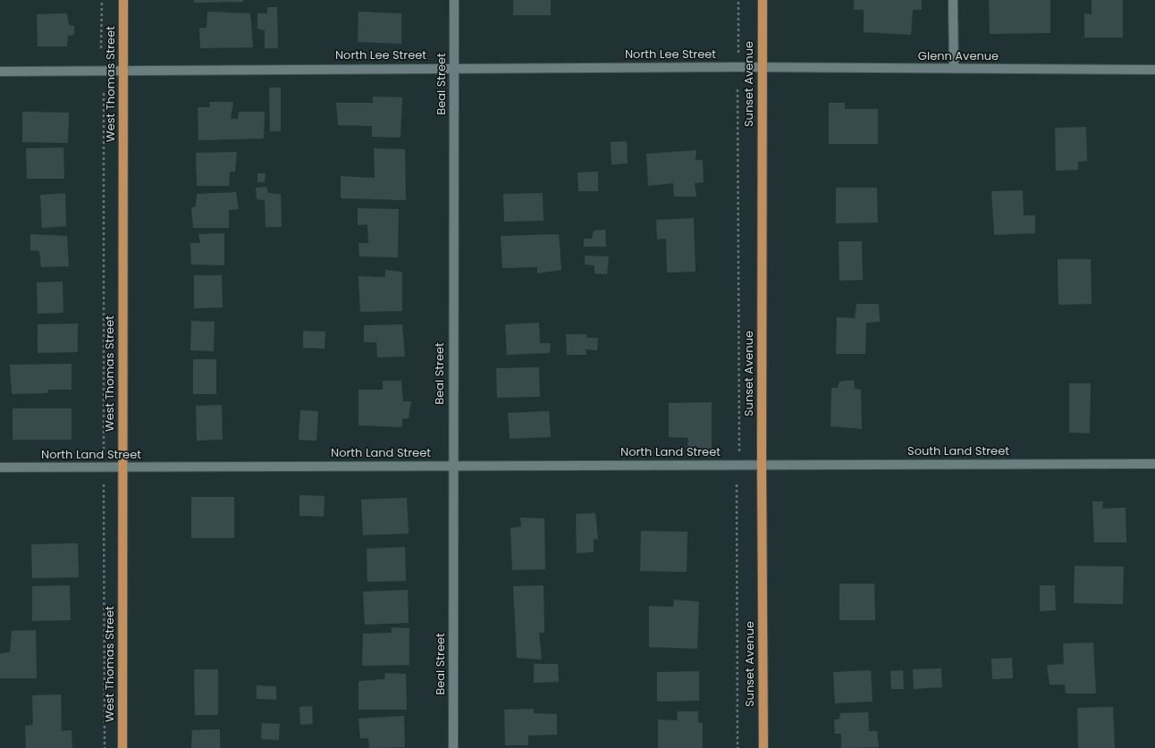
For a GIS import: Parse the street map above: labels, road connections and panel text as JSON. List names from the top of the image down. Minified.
{"streets":{"main road":["West Thomas Street","Sunset Avenue"],"street":["North Lee Street","Glenn Avenue","Beal Street","South Land Street","North Land Street"]},"crossings":[["North Lee Street","Glenn Avenue"],["North Lee Street","West Thomas Street"],["North Lee Street","Beal Street"],["North Lee Street","Sunset Avenue"],["Glenn Avenue","Sunset Avenue"],["West Thomas Street","North Land Street"],["Beal Street","North Land Street"],["Sunset Avenue","South Land Street"],["Sunset Avenue","North Land Street"],["South Land Street","North Land Street"]]}
